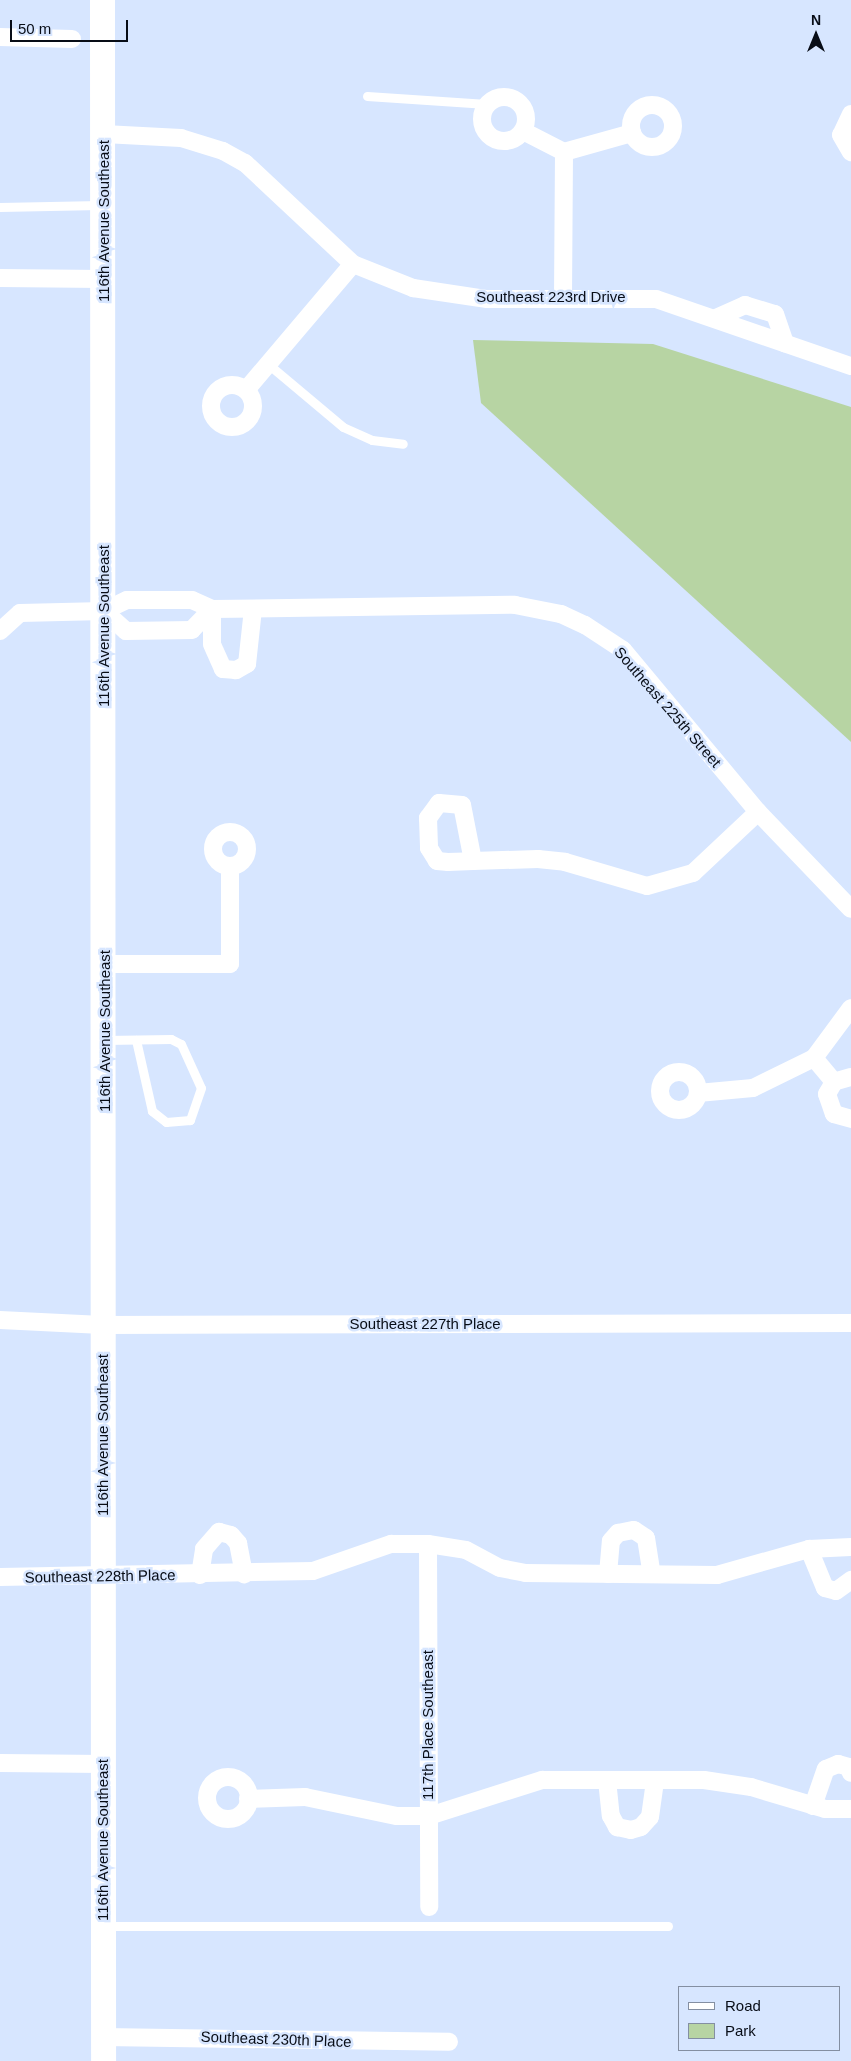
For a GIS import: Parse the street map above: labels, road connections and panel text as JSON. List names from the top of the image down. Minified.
{"streets":{"main road":["116th Avenue Southeast"],"street":["Southeast 223rd Drive","Southeast 225th Street","Southeast 227th Place","Southeast 228th Place","117th Place Southeast","Southeast 230th Place"]},"crossings":[["116th Avenue Southeast","Southeast 223rd Drive"],["116th Avenue Southeast","Southeast 225th Street"],["116th Avenue Southeast","Southeast 227th Place"],["116th Avenue Southeast","Southeast 228th Place"],["116th Avenue Southeast","Southeast 230th Place"],["Southeast 228th Place","117th Place Southeast"]],"legend":["Road","Park"],"scale_bar":"50 m","north":"top"}
